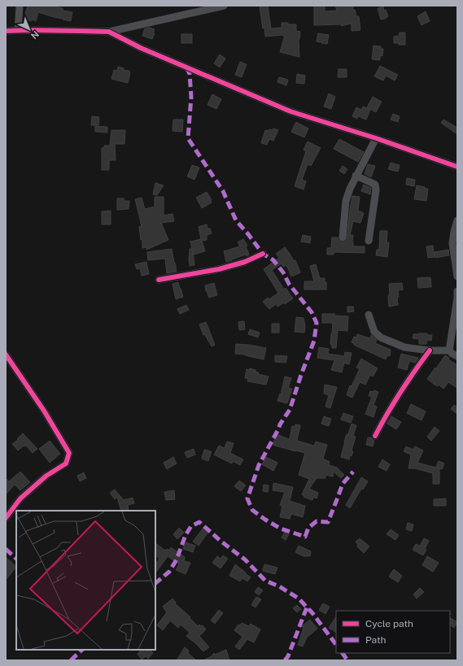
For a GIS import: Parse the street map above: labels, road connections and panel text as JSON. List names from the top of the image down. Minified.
{"legend":["Cycle path","Path"],"north":"bottom right"}
